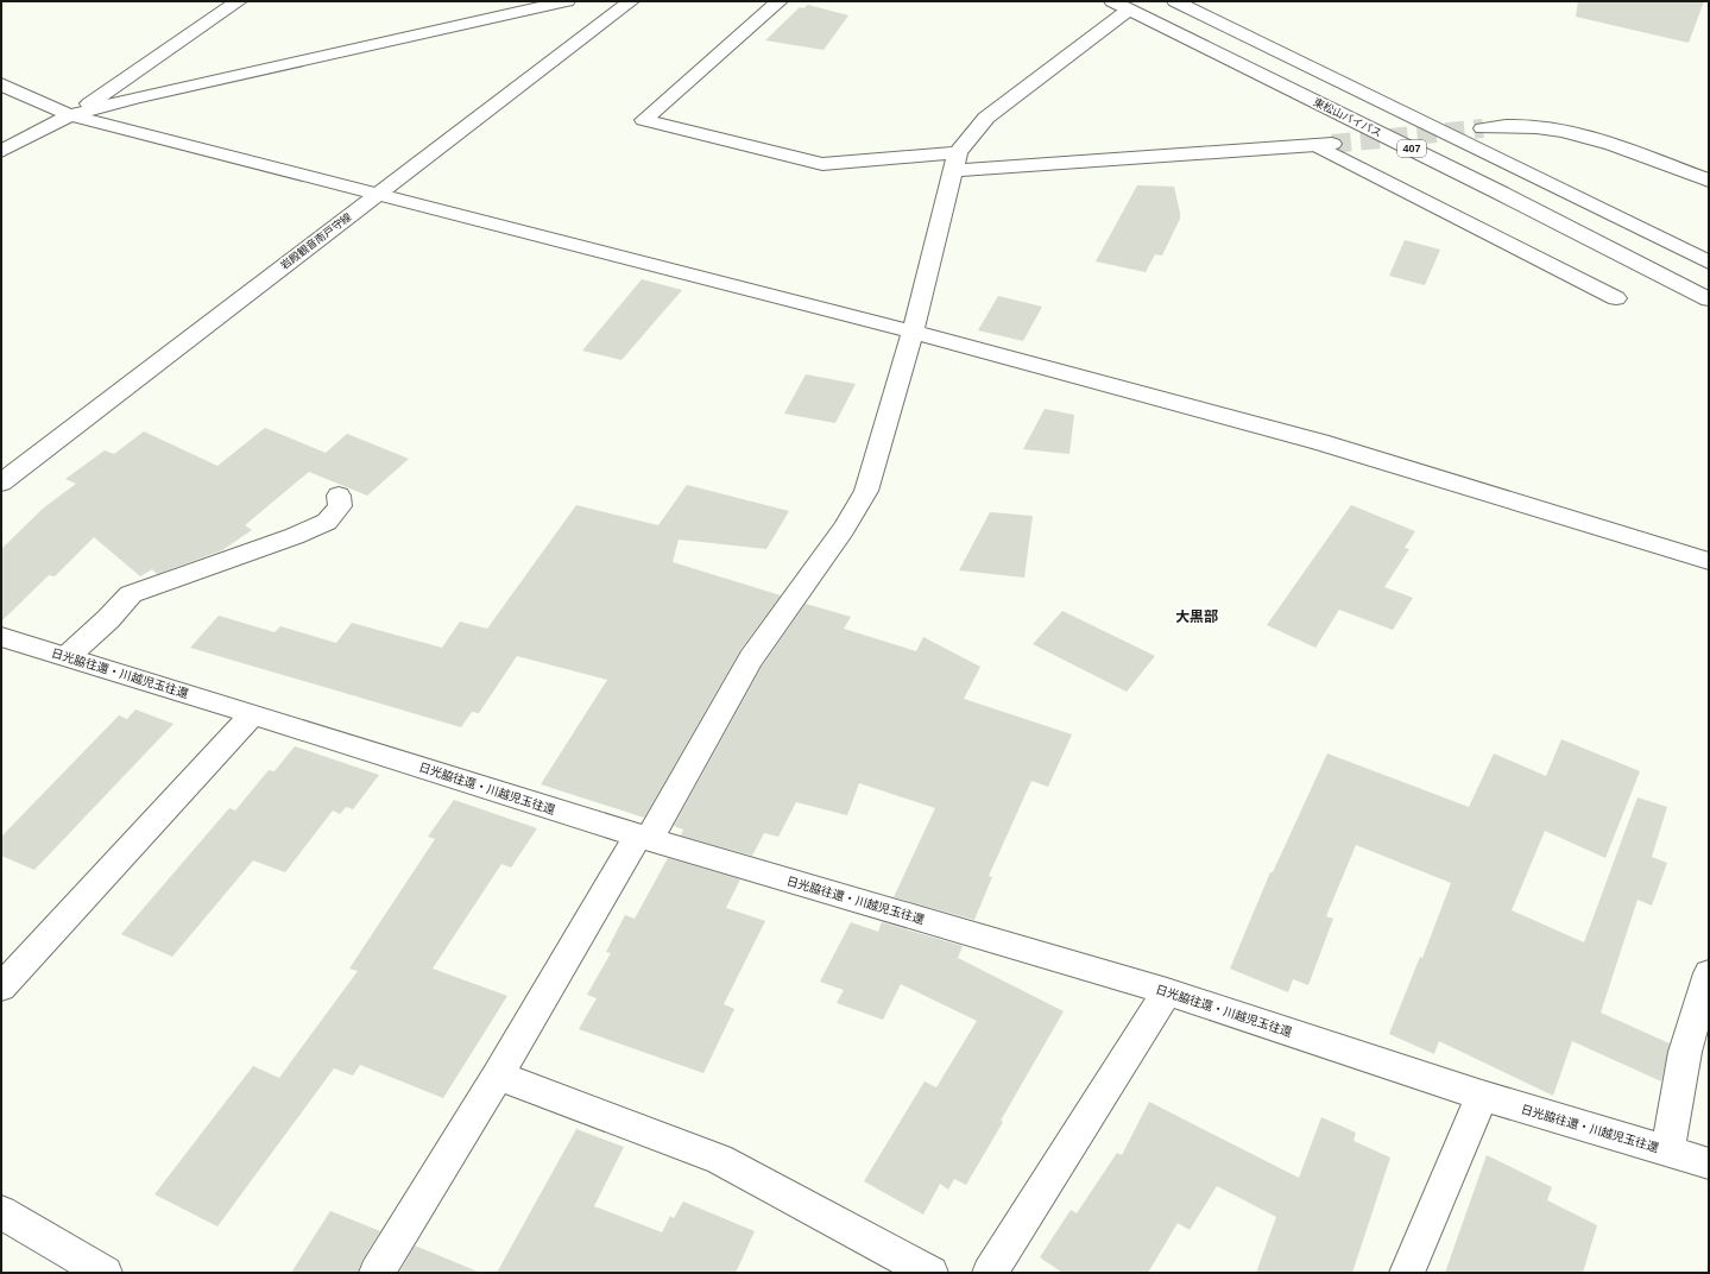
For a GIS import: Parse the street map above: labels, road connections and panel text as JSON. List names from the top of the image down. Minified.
{"streets":{"main road":["東松山バイパス","407","岩殿観音南戸守線","日光脇往還・川越児玉往還"]},"districts":["大黒部"]}
